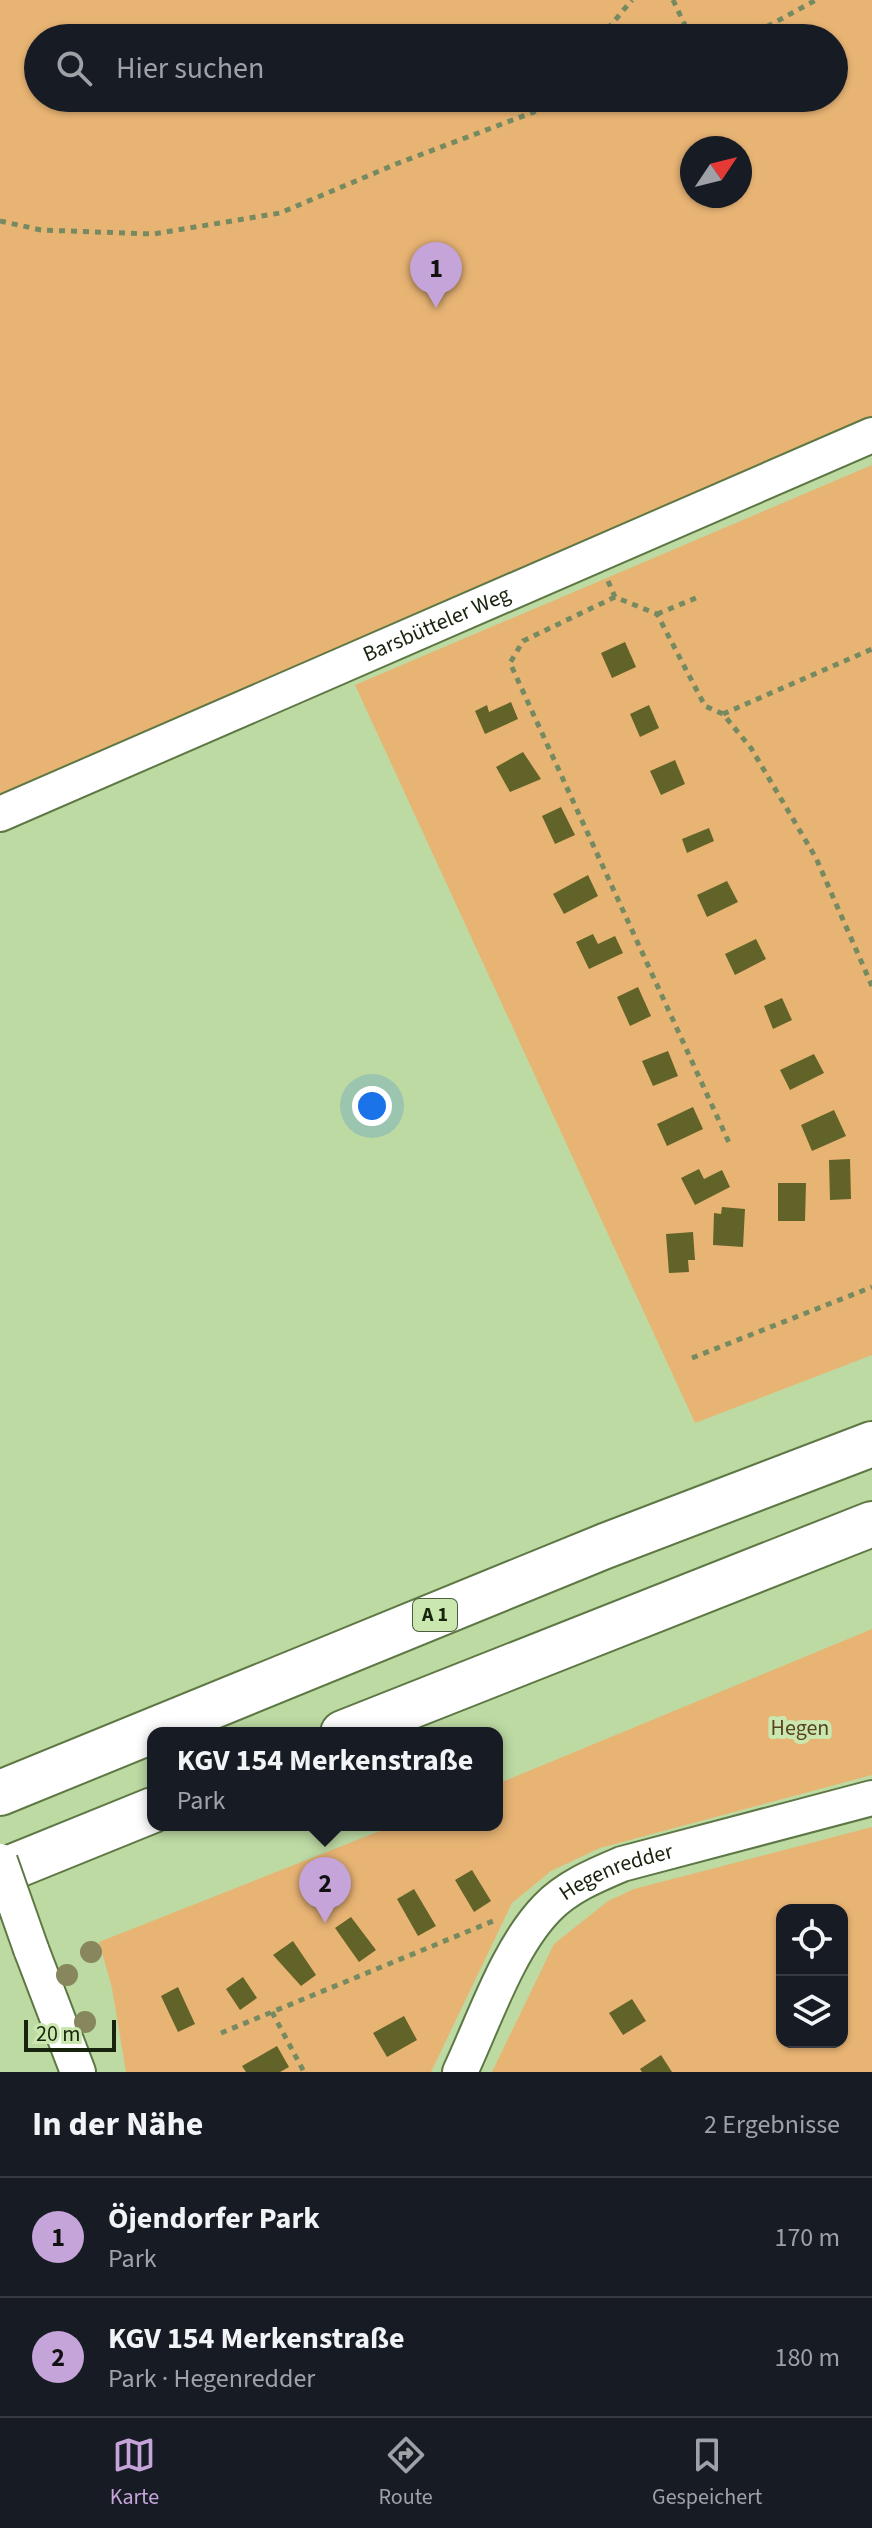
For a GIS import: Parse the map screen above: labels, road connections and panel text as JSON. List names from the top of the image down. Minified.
{"streets":{"highway":["A 1"],"street":["Barsbütteler Weg","Hegenredder"]},"parks":["Hegen"],"scale_bar":"20 m","north":"top right","page":{"search":"Hier suchen","pins":["1","2"],"popup":["KGV 154 Merkenstraße","Park"],"scale":"20 m","heading":["In der Nähe","2 Ergebnisse"],"list":[{"mark":"1","name":"Öjendorfer Park","note":"Park","value":"170 m"},{"mark":"2","name":"KGV 154 Merkenstraße","note":"Park · Hegenredder","value":"180 m"}],"nav":["Karte","Route","Gespeichert"]}}
